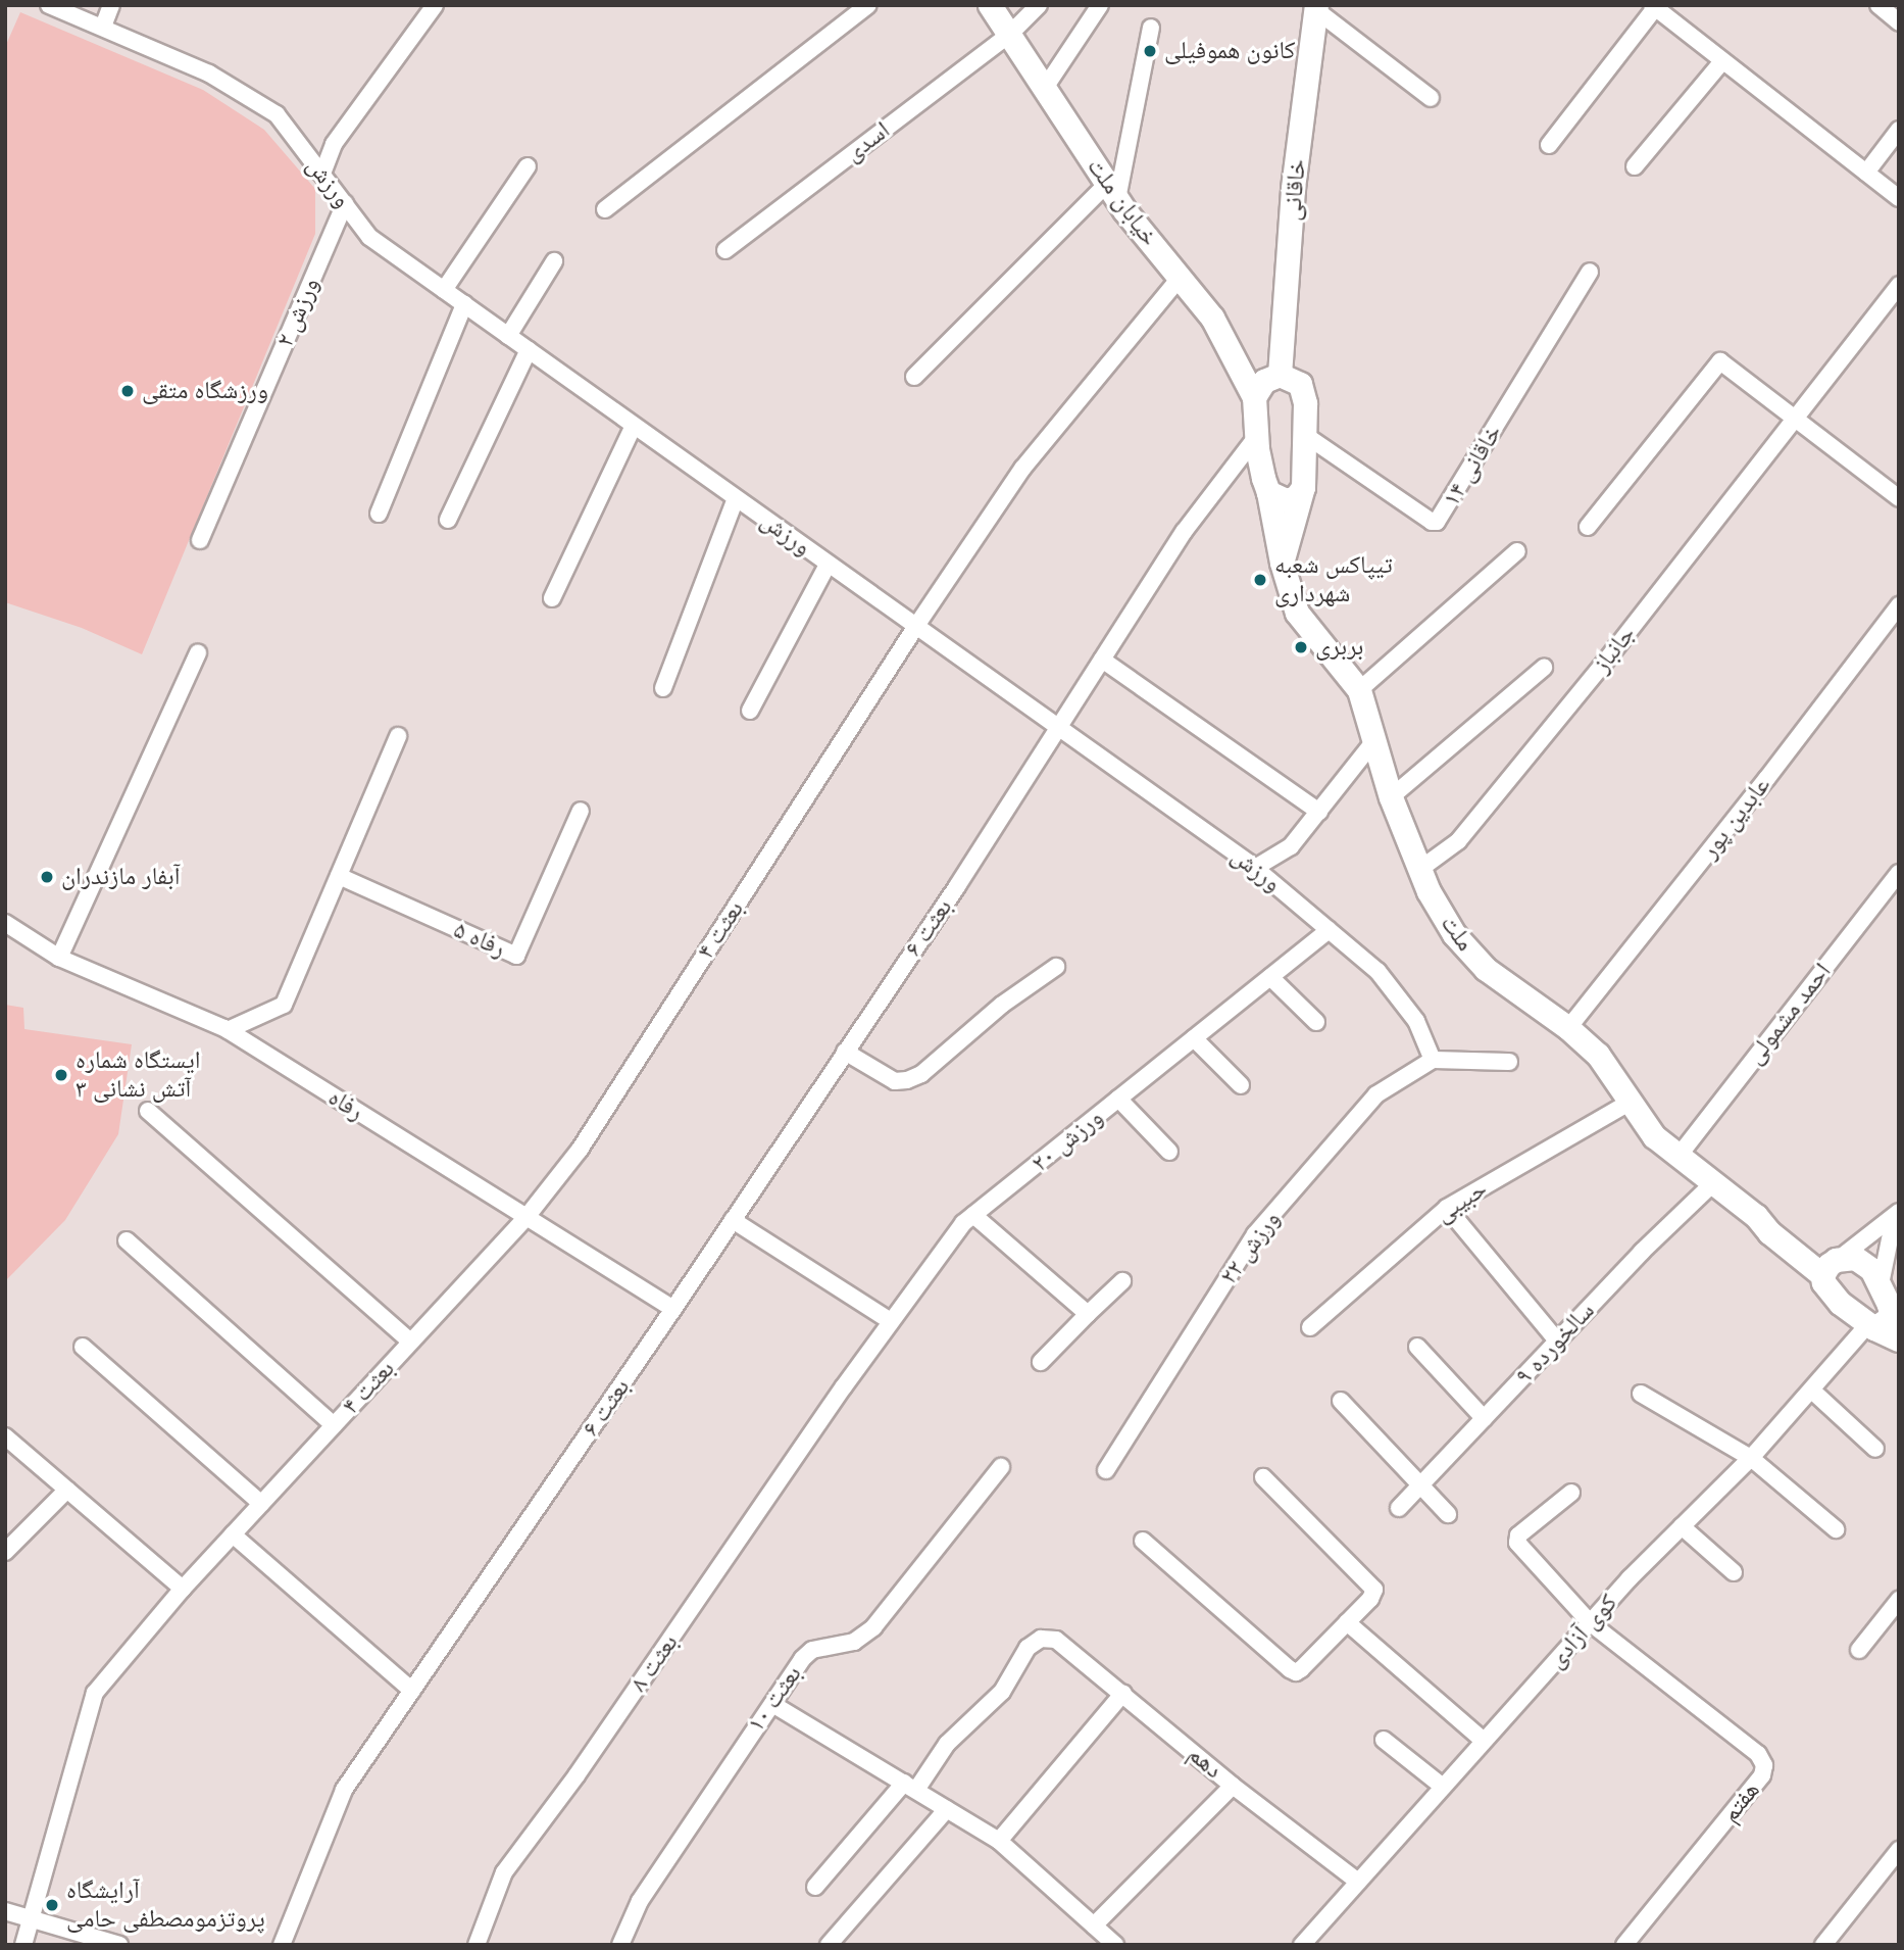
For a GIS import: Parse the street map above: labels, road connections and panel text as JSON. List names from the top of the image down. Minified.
{"streets":{"main road":["خاقانی","خیابان ملت","ملت"],"street":["اسدی","ورزش","ورزش ۲","خاقانی ۱۴","جانباز","عابدین پور","بعثت ۶","بعثت ۴","رفاه ۵","احمد مشمولی","رفاه","ورزش ۲۰","حبیبی","ورزش ۲۲","سالخورده ۹","کوی آزادی","بعثت ٨","بعثت ۱۰","دهم","هفتم"]},"crossings":[["اسدی","خیابان ملت"],["ورزش","ورزش ۲"],["ورزش","بعثت ۶"],["ورزش","بعثت ۴"],["ورزش","ورزش ۲۰"],["ورزش","ورزش ۲۲"],["خیابان ملت","بعثت ۴"],["خیابان ملت","ملت"],["جانباز","ملت"],["عابدین پور","ملت"],["بعثت ۶","ملت"],["بعثت ۶","رفاه"],["بعثت ۴","رفاه"],["ملت","احمد مشمولی"],["ملت","حبیبی"],["ملت","سالخورده ۹"],["ورزش ۲۰","بعثت ٨"],["کوی آزادی","دهم"],["کوی آزادی","هفتم"]],"places":["کانون هموفیلی","ورزشگاه متقی","تیپاکس شعبه شهرداری","بربری","آبفار مازندران","ایستگاه شماره ۳ آتش نشانی","آرایشگاه پروتزمومصطفی حامی"]}
